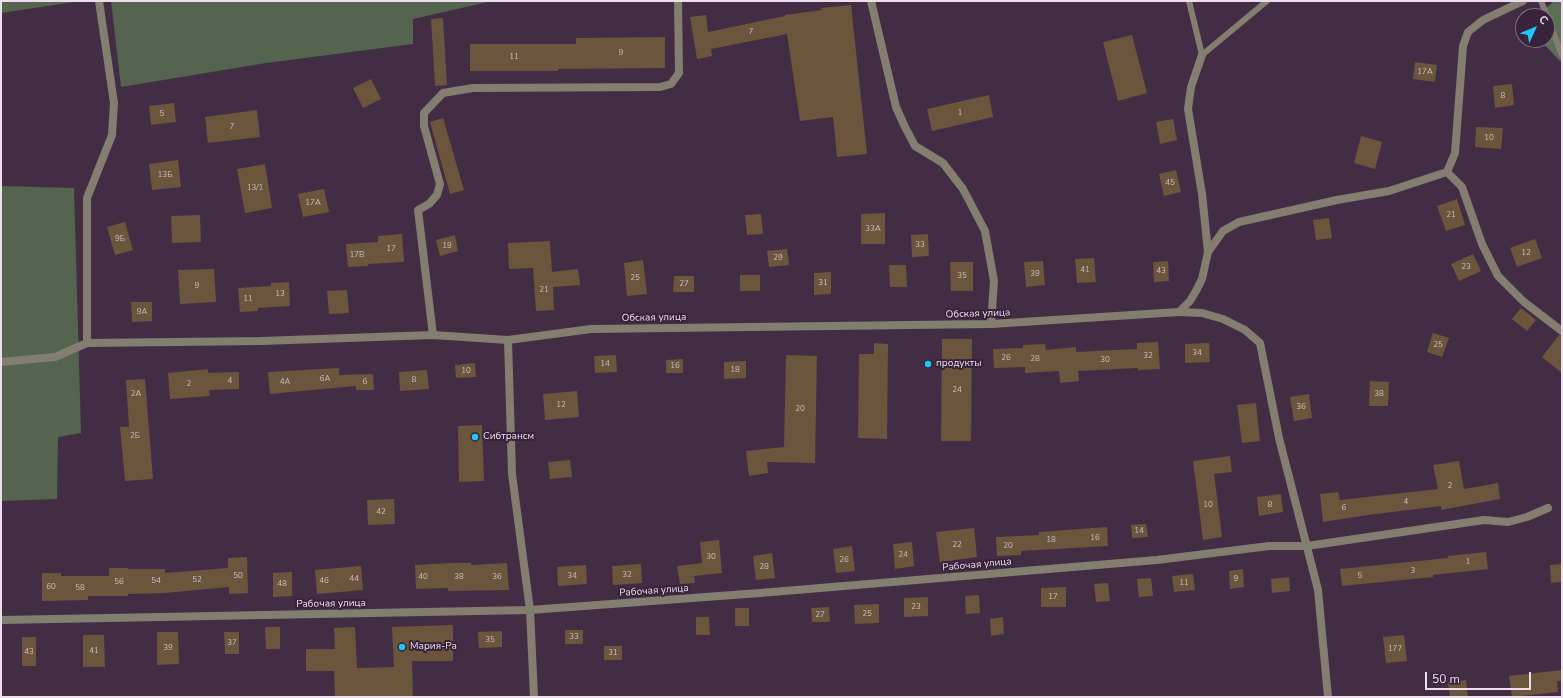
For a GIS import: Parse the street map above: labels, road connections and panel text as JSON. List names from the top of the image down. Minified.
{"streets":{"street":["Обская улица","Рабочая улица"]},"crossings":[["Обская улица","Рабочая улица"]],"places":["продукты","Сибтрансм","Мария-Ра"],"house_numbers":["7","9","11","17А","8","1","5","7","10","13Б","45","13/1","17А","21","33А","9Б","33","19","17","12","17В","29","23","41","43","39","35","25","31","27","9","21","13","11","9А","25","34","32","26","28","30","14","16","18","10","6А","8","4","4А","6","2","24","2А","38","12","36","20","2Б","2","4","10","8","6","42","14","16","18","22","20","24","30","26","1","28","3","32","50","34","5","40","38","36","44","9","52","54","46","56","11","48","60","58","17","23","25","27","33","35","37","39","177","41","43","31"],"scale_bar":"50 m","north":"top right"}
